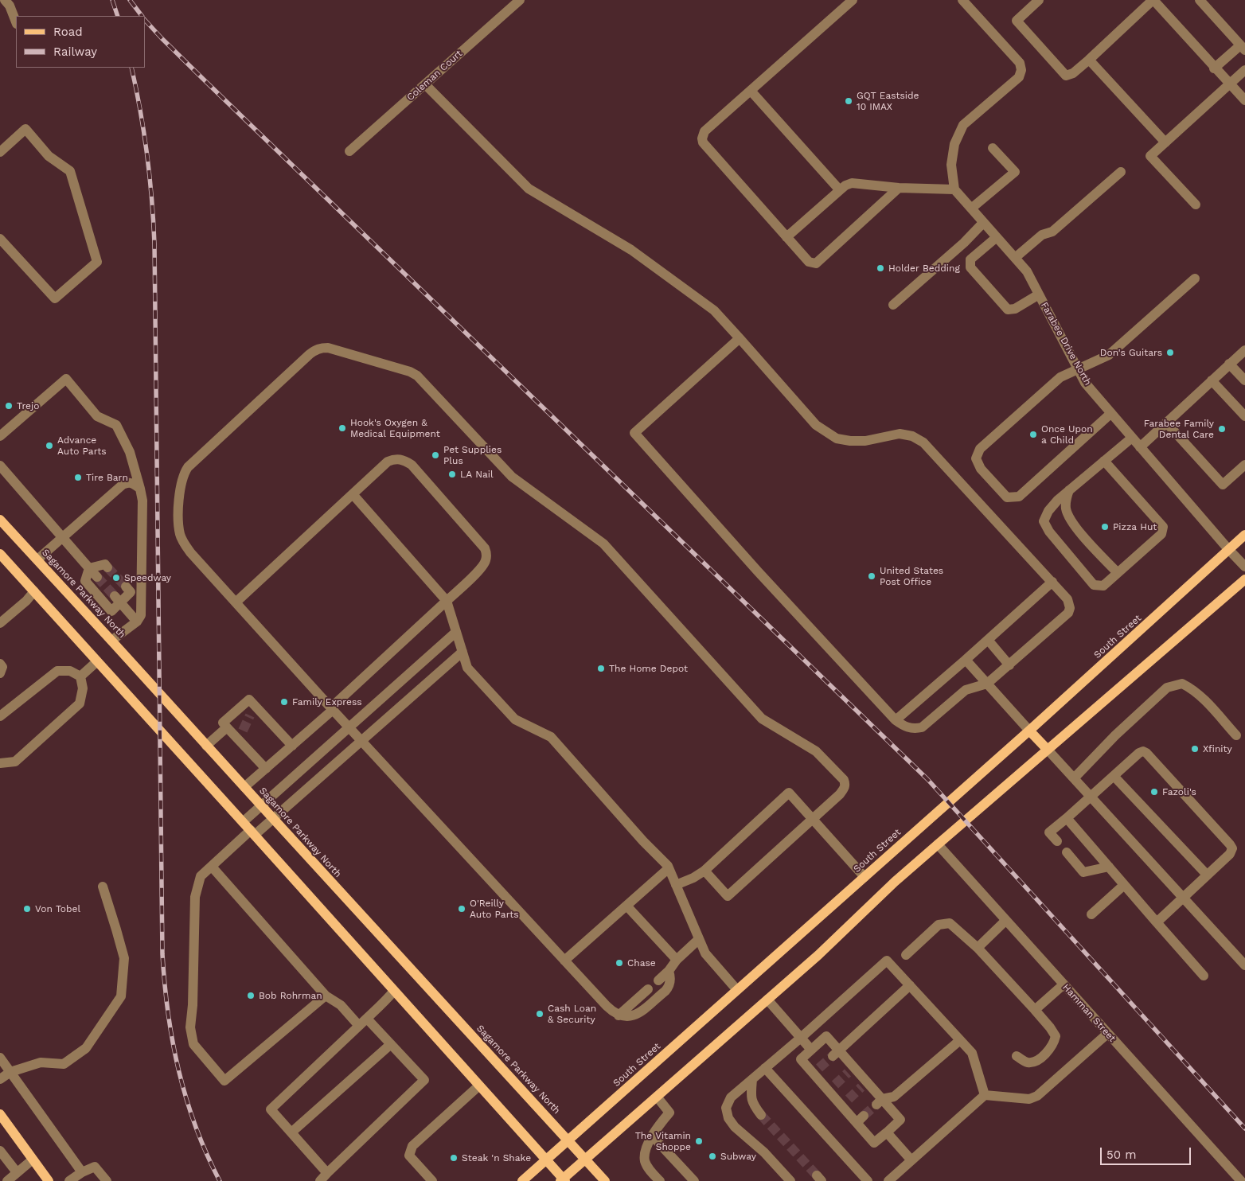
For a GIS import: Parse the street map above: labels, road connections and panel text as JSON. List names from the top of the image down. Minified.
{"streets":{"main road":["Sagamore Parkway North","South Street"],"street":["Coleman Court","Farabee Drive North","Hamman Street"]},"crossings":[["Farabee Drive North","South Street"],["Sagamore Parkway North","South Street"]],"places":["GQT Eastside 10 IMAX","Holder Bedding","Don's Guitars","Trejo","Hook's Oxygen & Medical Equipment","Farabee Family Dental Care","Once Upon a Child","Advance Auto Parts","Pet Supplies Plus","LA Nail","Tire Barn","Pizza Hut","United States Post Office","Speedway","The Home Depot","Family Express","Xfinity","Fazoli's","Von Tobel","O'Reilly Auto Parts","Chase","Bob Rohrman","Cash Loan & Security","The Vitamin Shoppe","Subway","Steak 'n Shake"],"legend":["Road","Railway"],"scale_bar":"50 m"}
